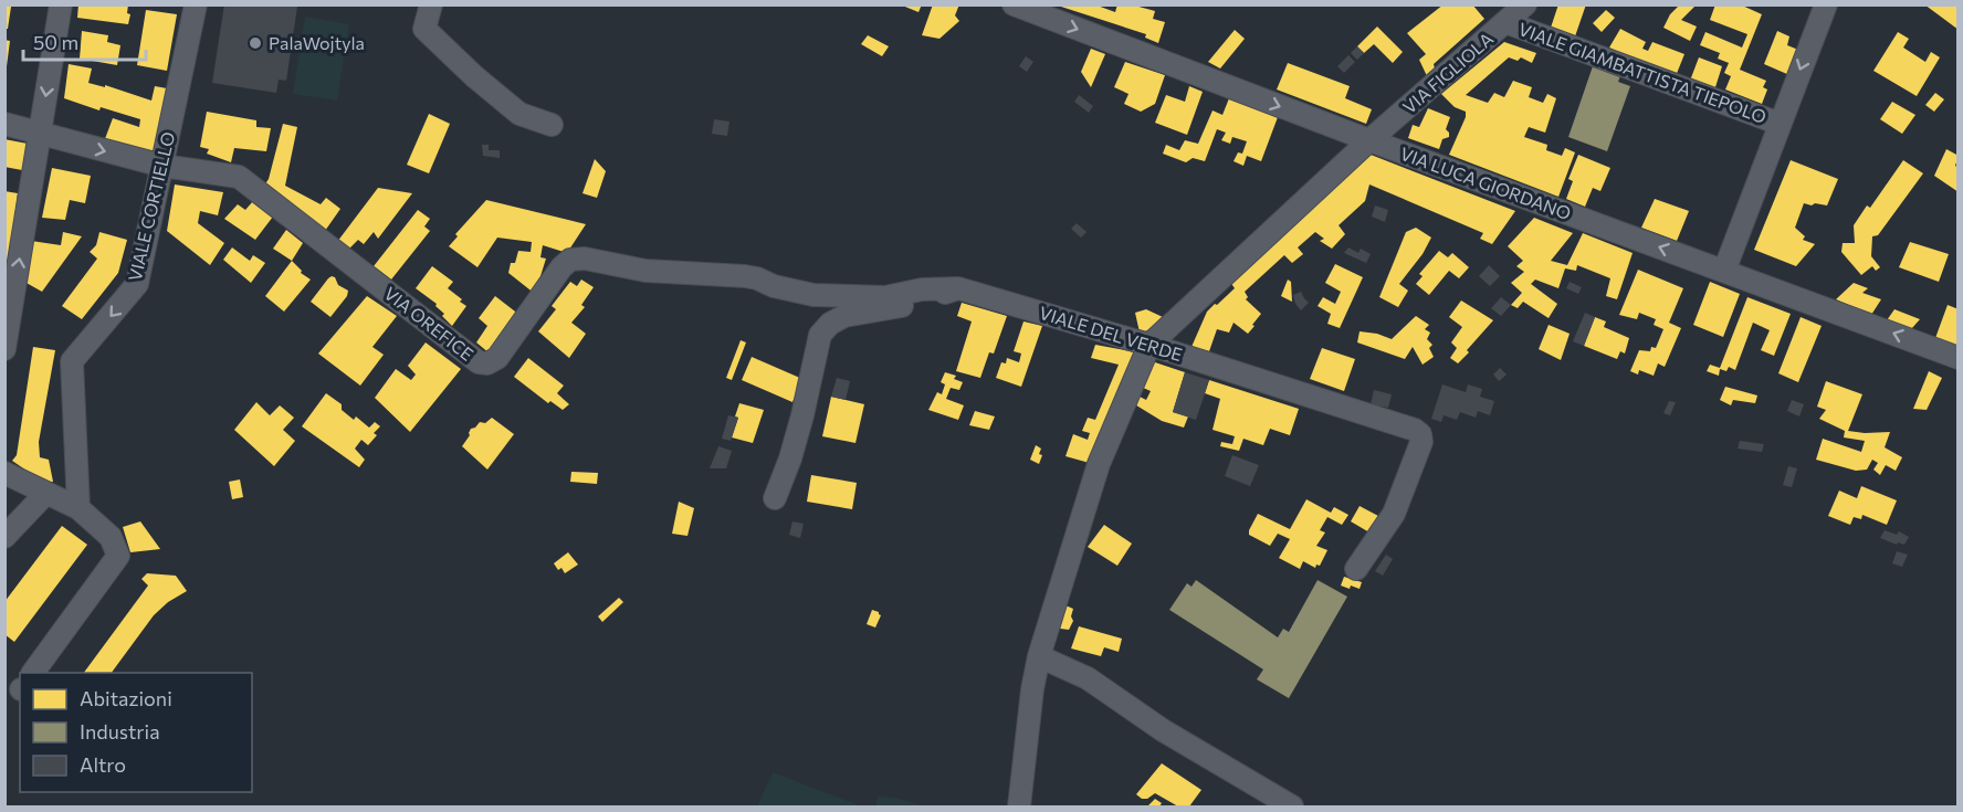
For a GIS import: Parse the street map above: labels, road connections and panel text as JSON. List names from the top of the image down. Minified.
{"streets":{"street":["VIA FIGLIOLA","VIALE GIAMBATTISTA TIEPOLO","VIA LUCA GIORDANO","VIALE CORTIELLO","VIA OREFICE","VIALE DEL VERDE"]},"crossings":[["VIA FIGLIOLA","VIALE GIAMBATTISTA TIEPOLO"],["VIA FIGLIOLA","VIA LUCA GIORDANO"],["VIA FIGLIOLA","VIALE DEL VERDE"],["VIALE CORTIELLO","VIA OREFICE"],["VIA OREFICE","VIALE DEL VERDE"]],"places":["PalaWojtyla"],"legend":["Abitazioni","Industria","Altro"],"scale_bar":"50 m"}
